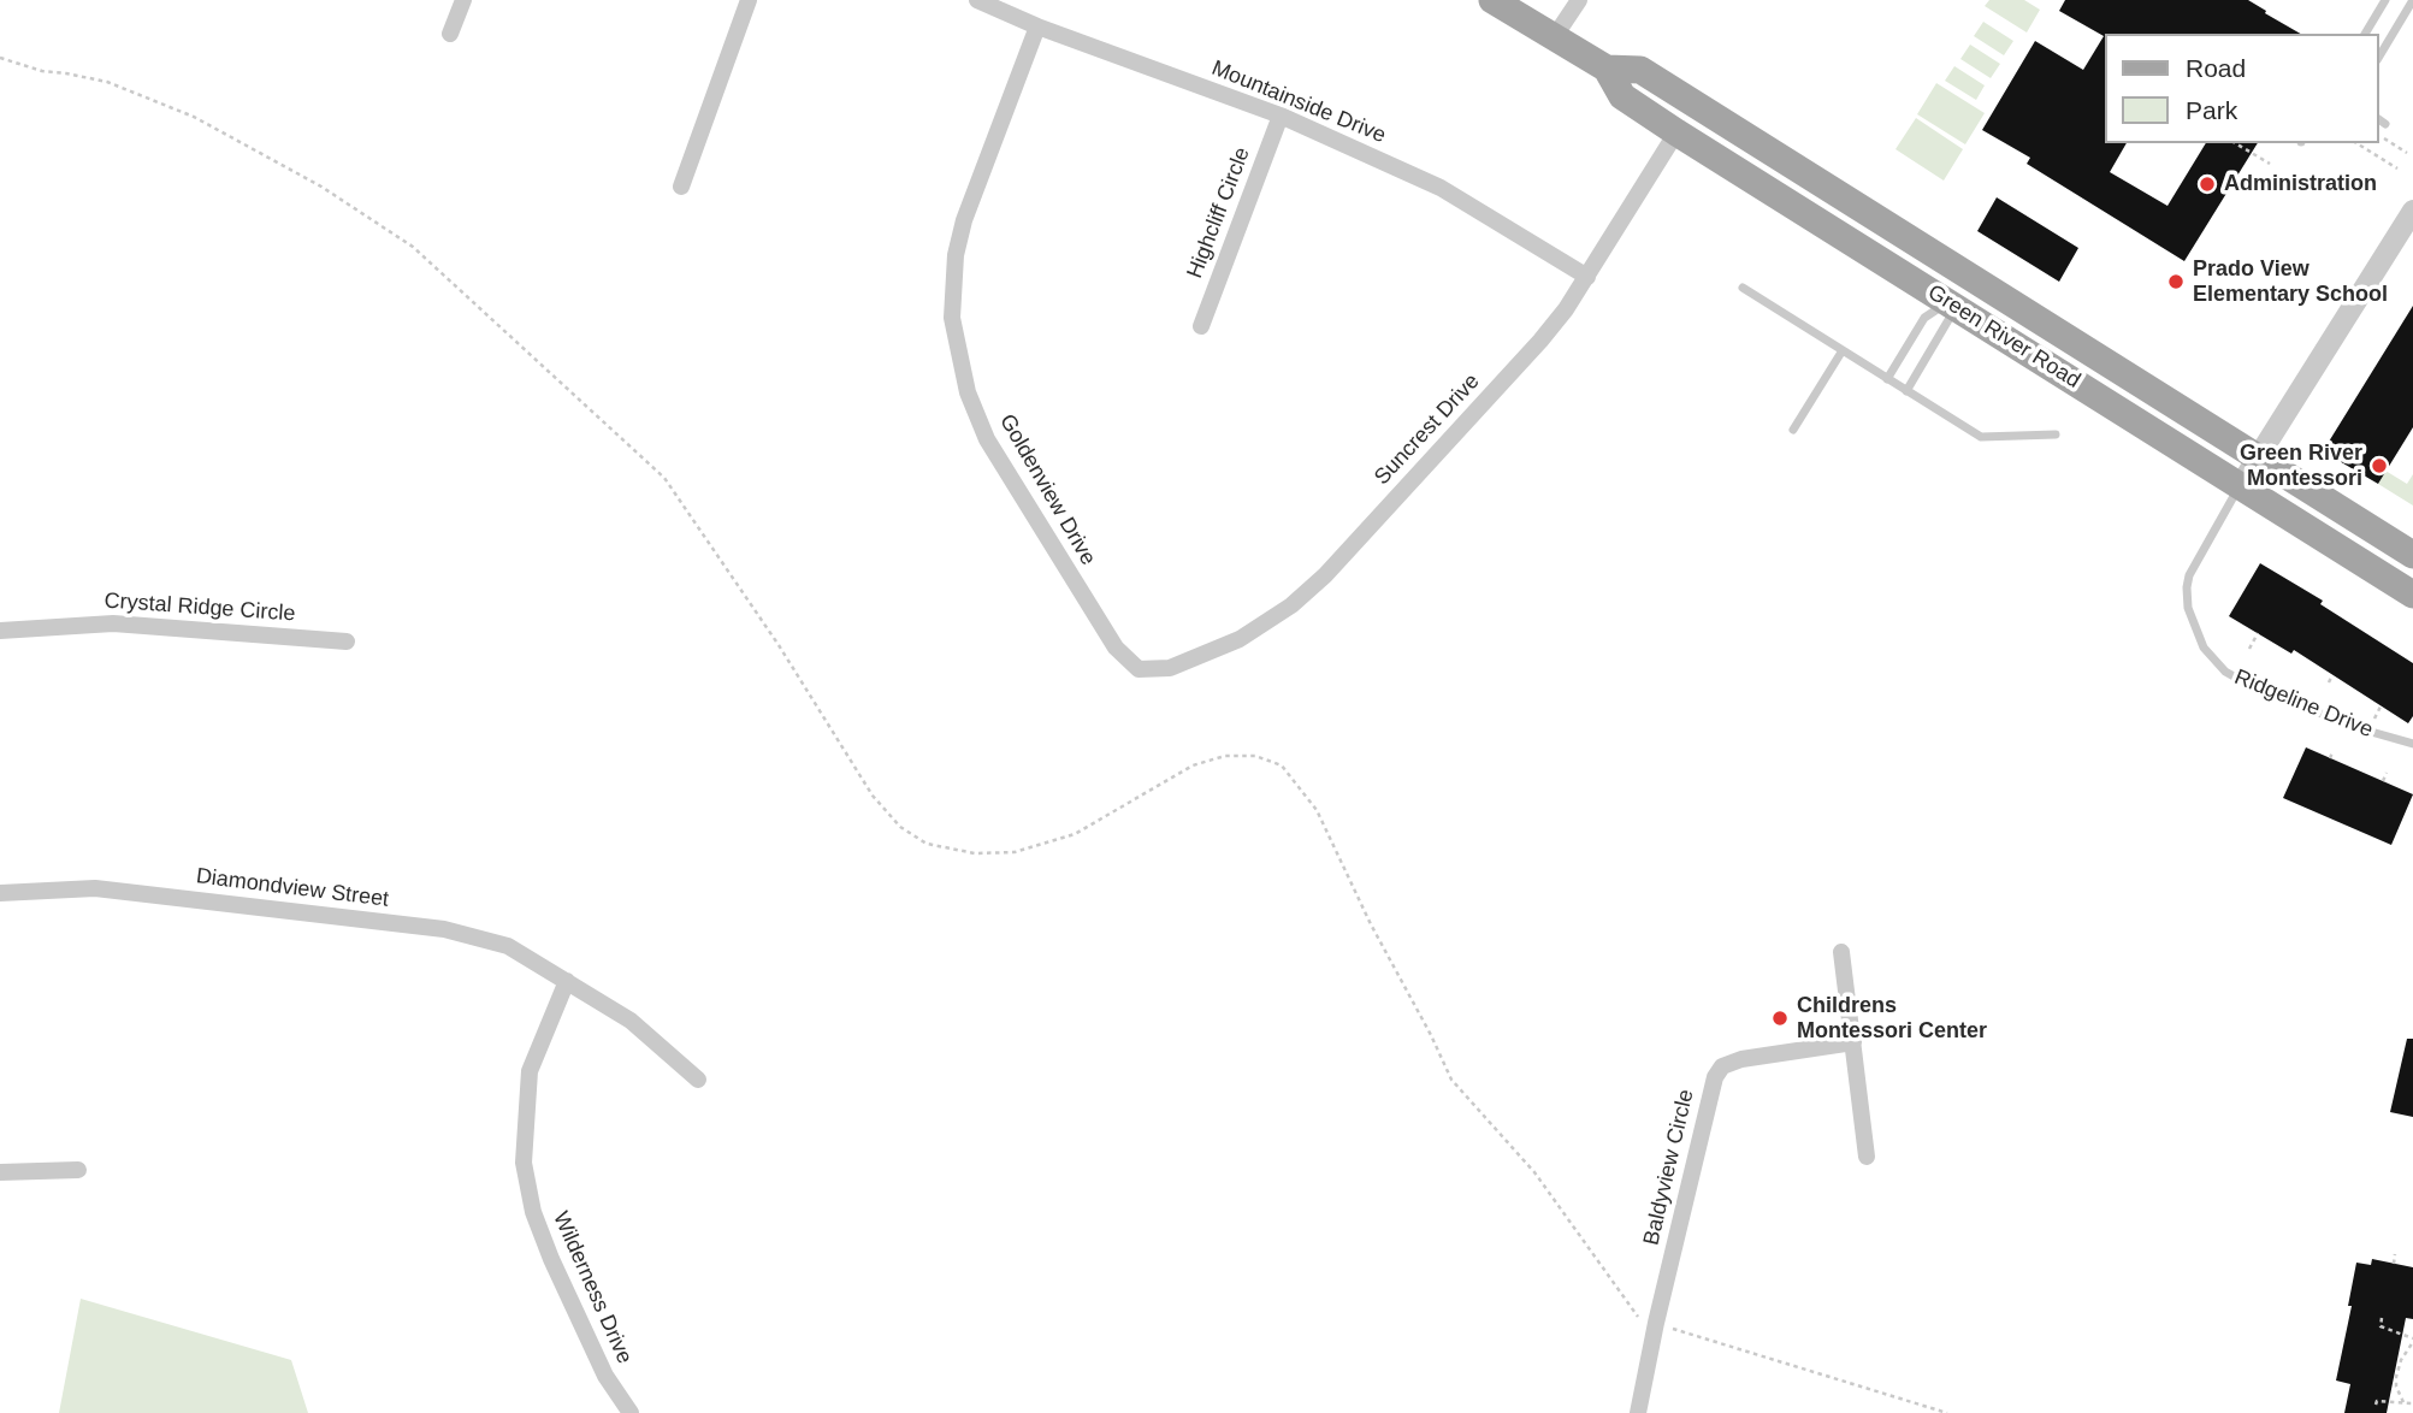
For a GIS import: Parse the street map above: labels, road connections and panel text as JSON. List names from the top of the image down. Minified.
{"streets":{"main road":["Green River Road"],"street":["Mountainside Drive","Highcliff Circle","Suncrest Drive","Goldenview Drive","Crystal Ridge Circle","Ridgeline Drive","Diamondview Street","Baldyview Circle","Wilderness Drive"]},"crossings":[["Mountainside Drive","Highcliff Circle"],["Mountainside Drive","Suncrest Drive"],["Mountainside Drive","Goldenview Drive"],["Green River Road","Suncrest Drive"],["Green River Road","Ridgeline Drive"],["Suncrest Drive","Goldenview Drive"],["Diamondview Street","Wilderness Drive"]],"places":["Administration","Prado View Elementary School","Green River Montessori","Childrens Montessori Center"],"legend":["Road","Park"]}
